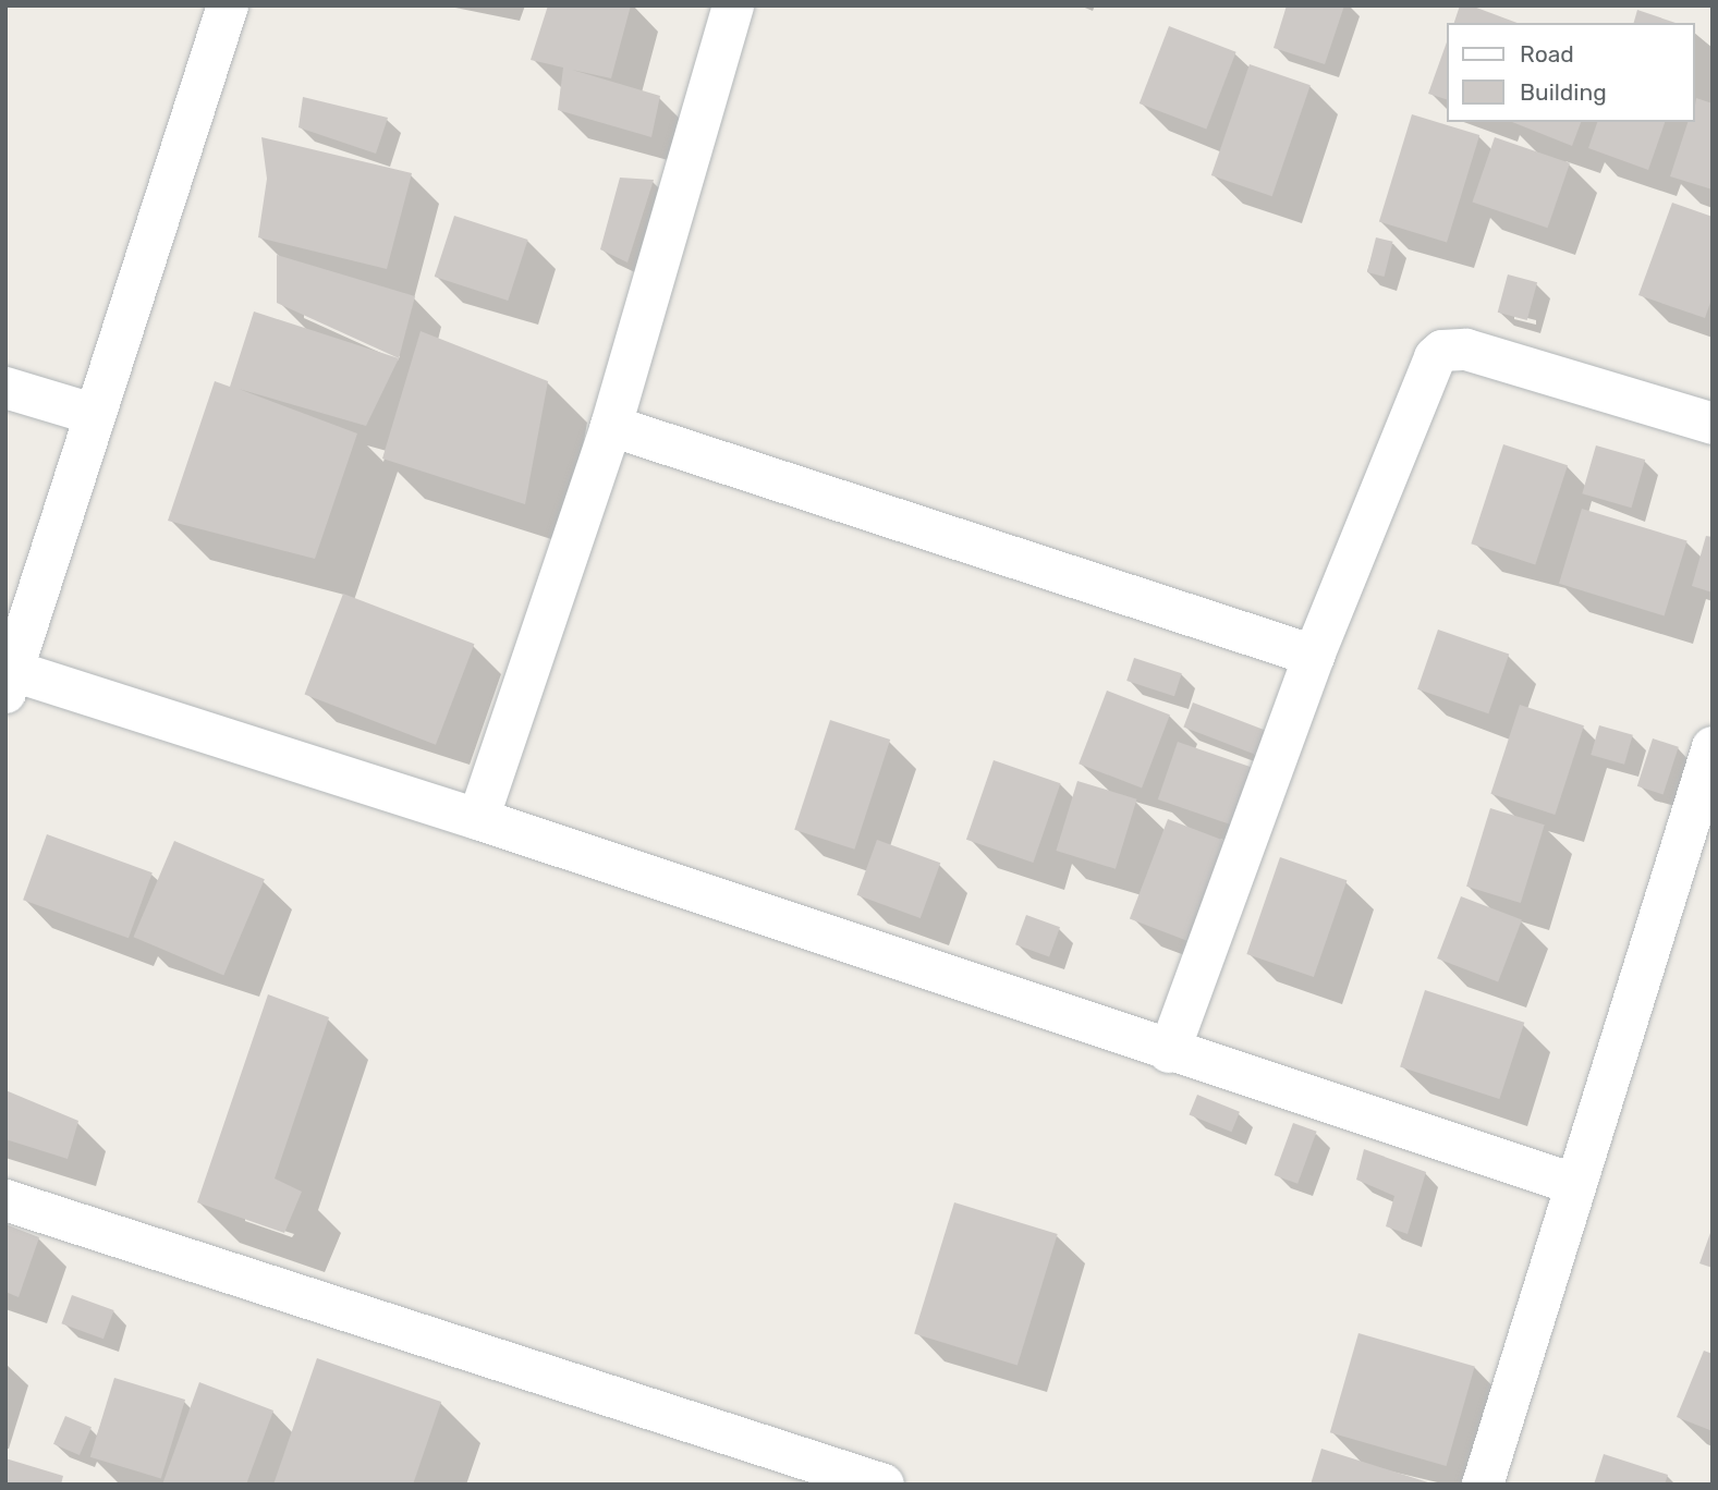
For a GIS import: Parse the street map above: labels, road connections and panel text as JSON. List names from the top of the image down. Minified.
{"legend":["Road","Building"]}
